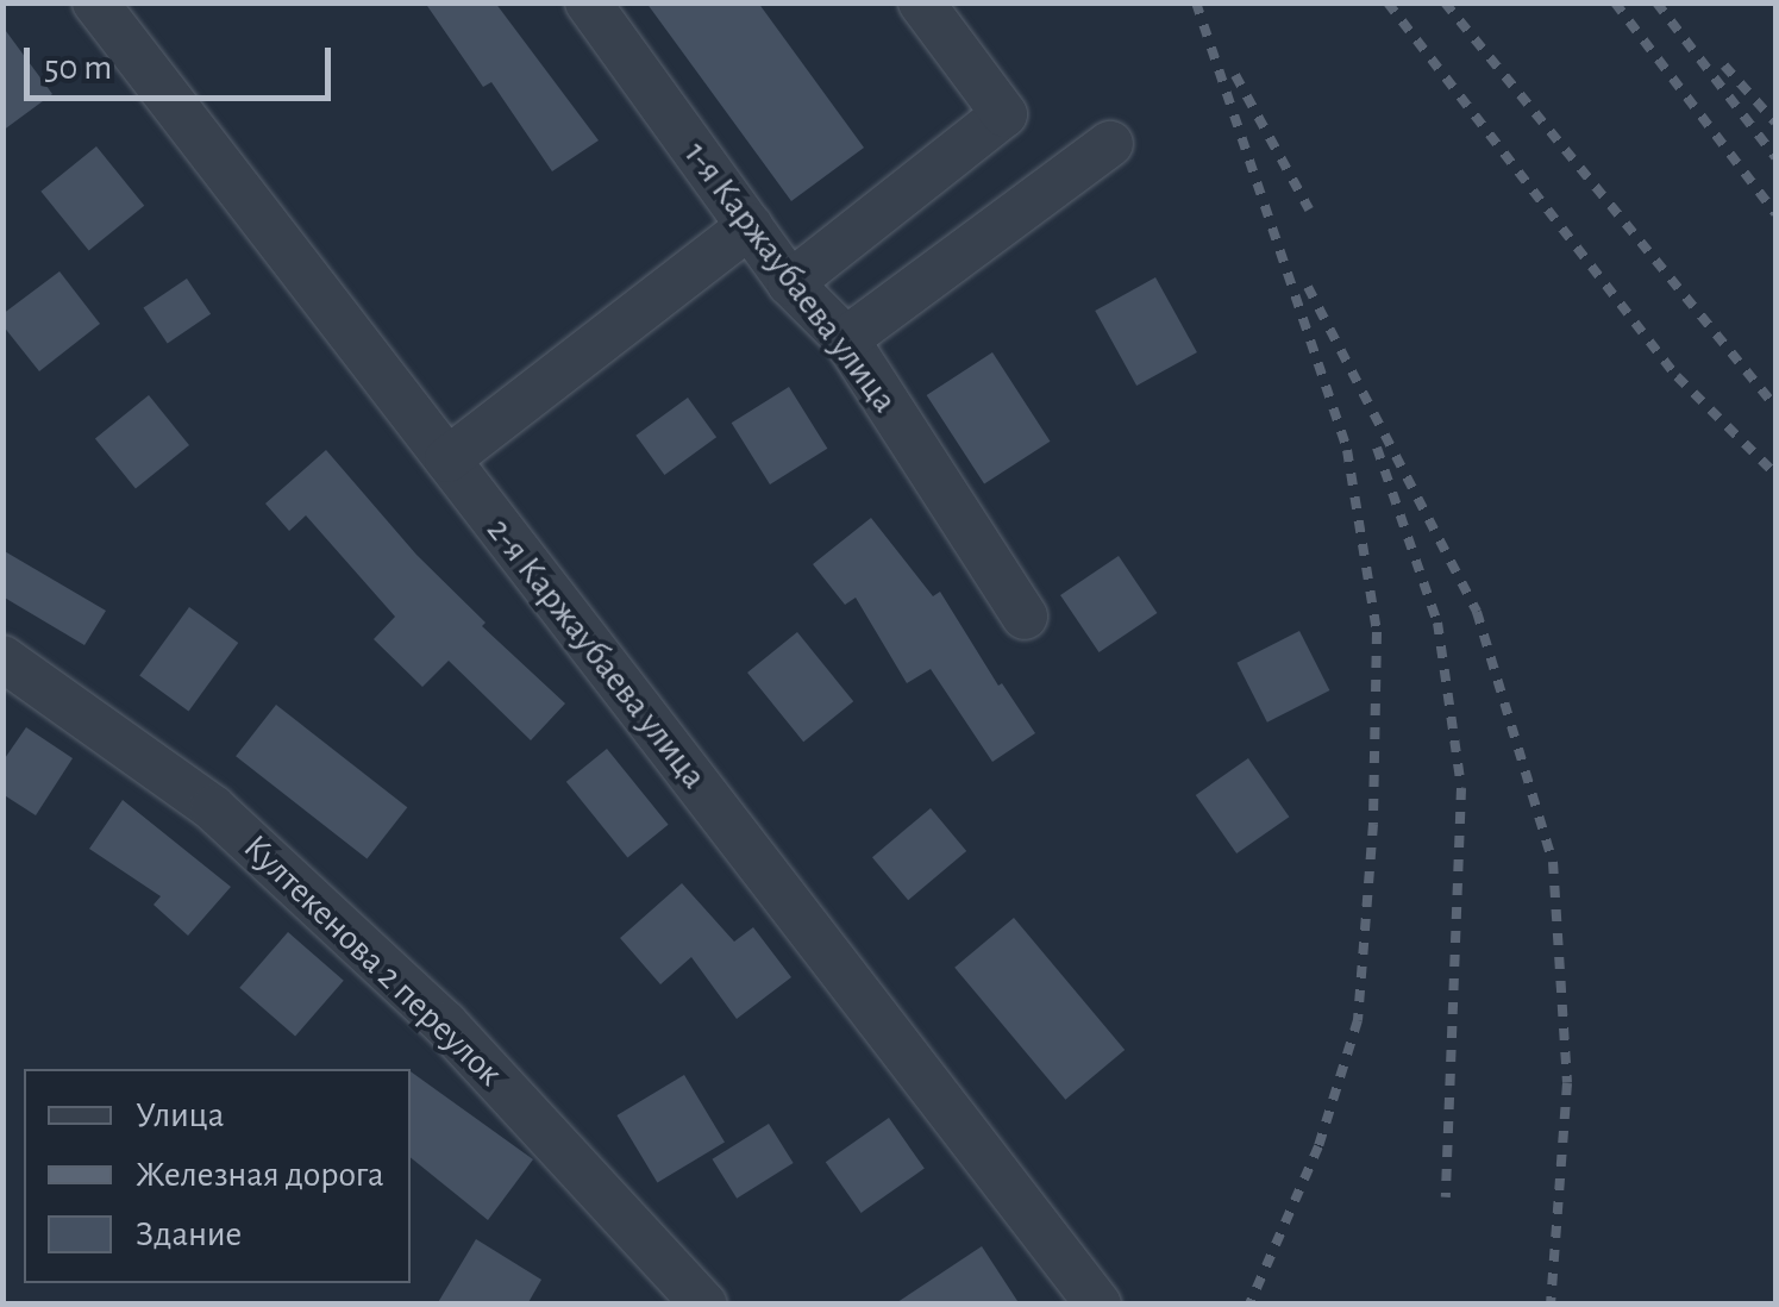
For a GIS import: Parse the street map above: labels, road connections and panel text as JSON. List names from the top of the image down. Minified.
{"streets":{"street":["1-я Каржаубаева улица","2-я Каржаубаева улица","Култекенова 2 переулок"]},"legend":["Улица","Железная дорога","Здание"],"scale_bar":"50 m"}
